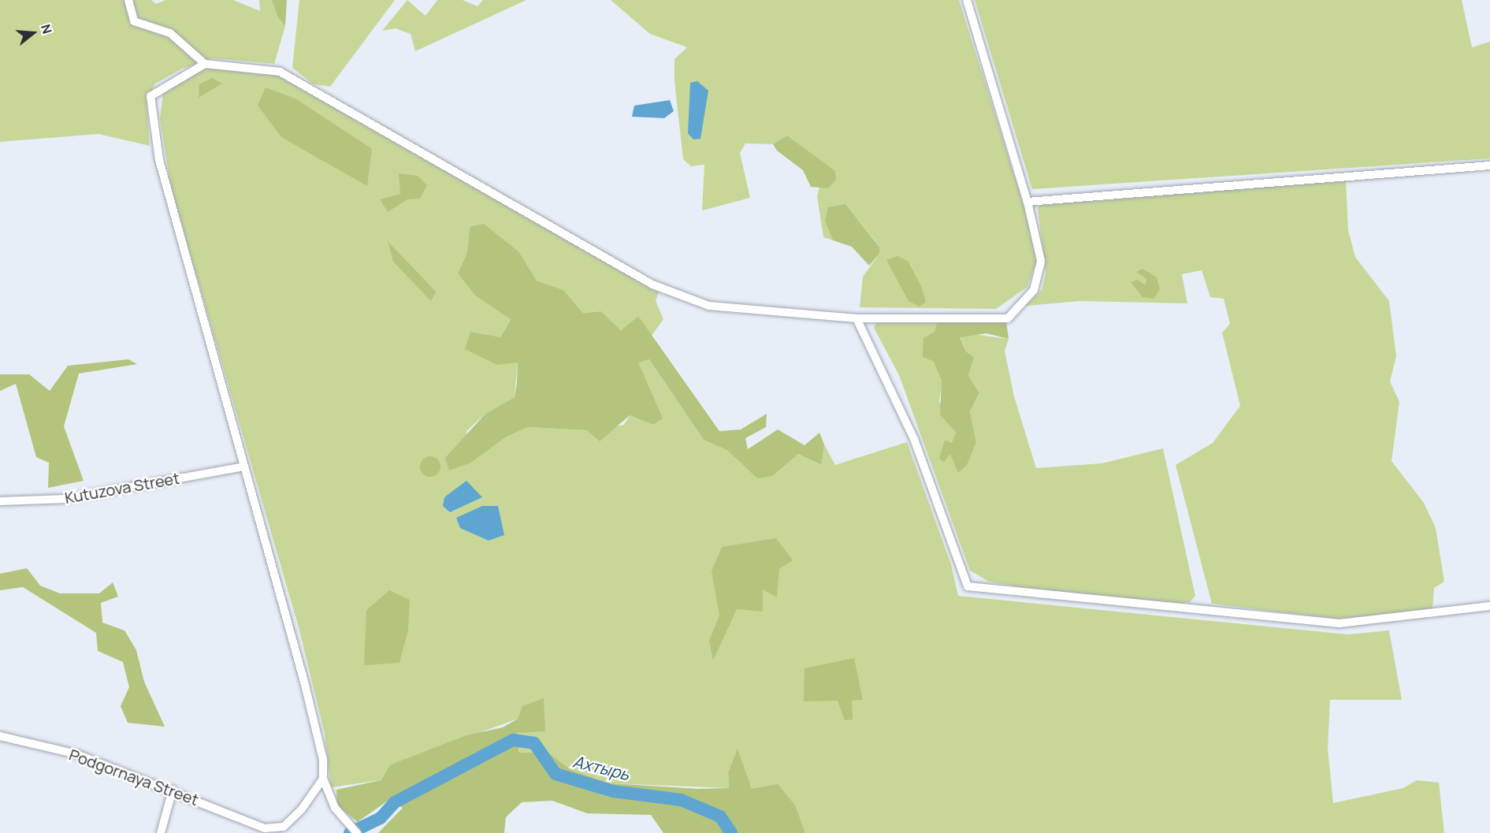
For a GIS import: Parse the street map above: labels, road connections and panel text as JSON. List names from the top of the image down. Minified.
{"streets":{"street":["Kutuzova Street","Podgornaya Street"]},"water":["Ахтырь"],"north":"right"}
